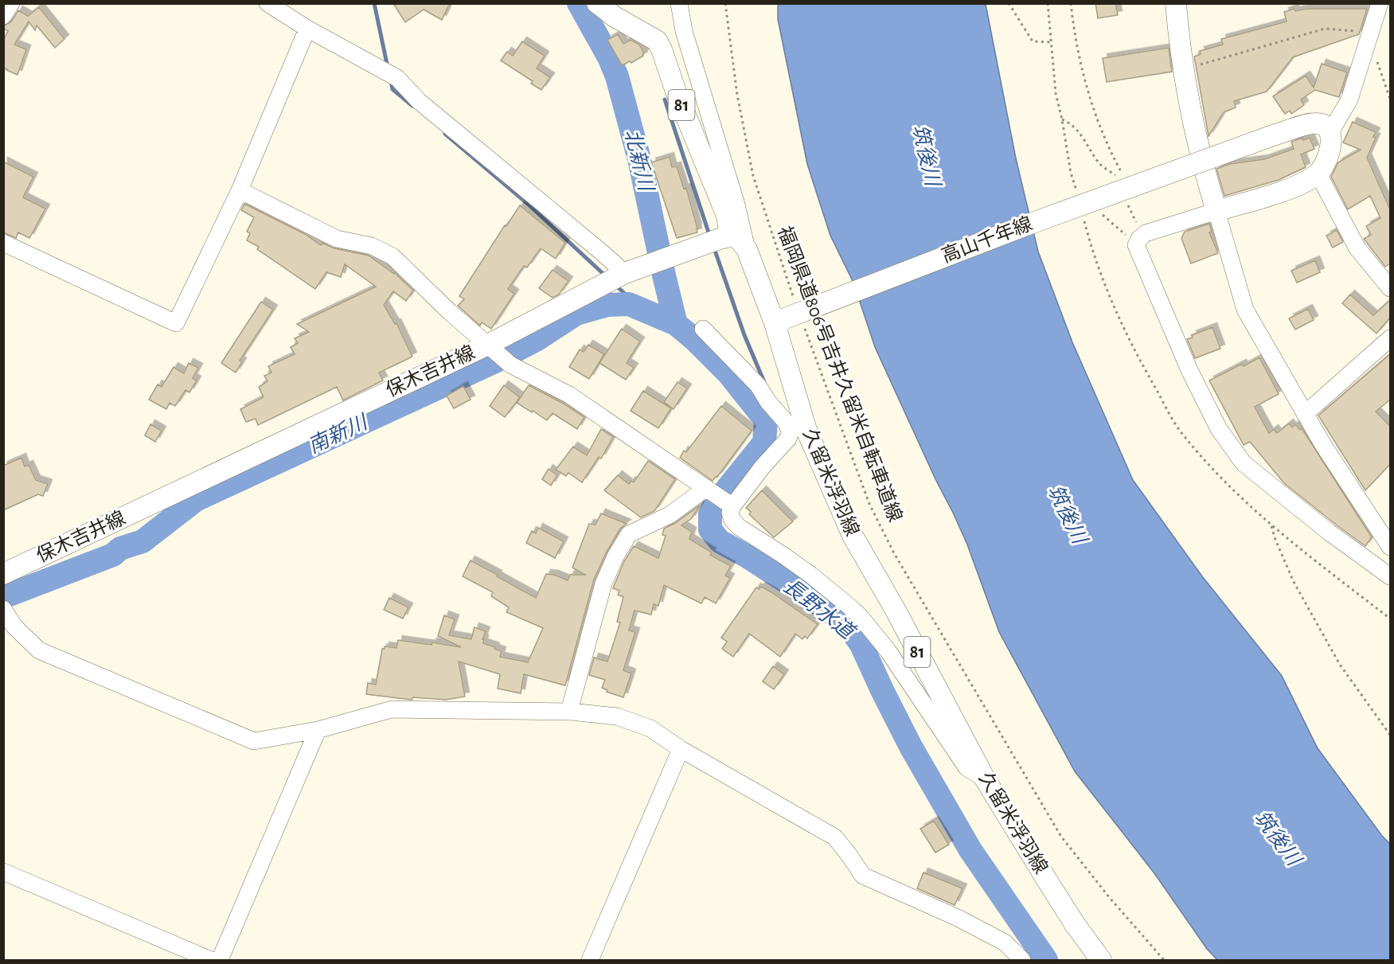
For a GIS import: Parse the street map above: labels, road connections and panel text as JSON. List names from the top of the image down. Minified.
{"streets":{"main road":["81","高山千年線","保木吉井線","久留米浮羽線"],"path":["福岡県道806号吉井久留米自転車道線"]},"crossings":[["81","保木吉井線"],["高山千年線","福岡県道806号吉井久留米自転車道線"],["高山千年線","久留米浮羽線"],["福岡県道806号吉井久留米自転車道線","久留米浮羽線"]],"water":["筑後川","北新川","南新川","長野水道"]}
